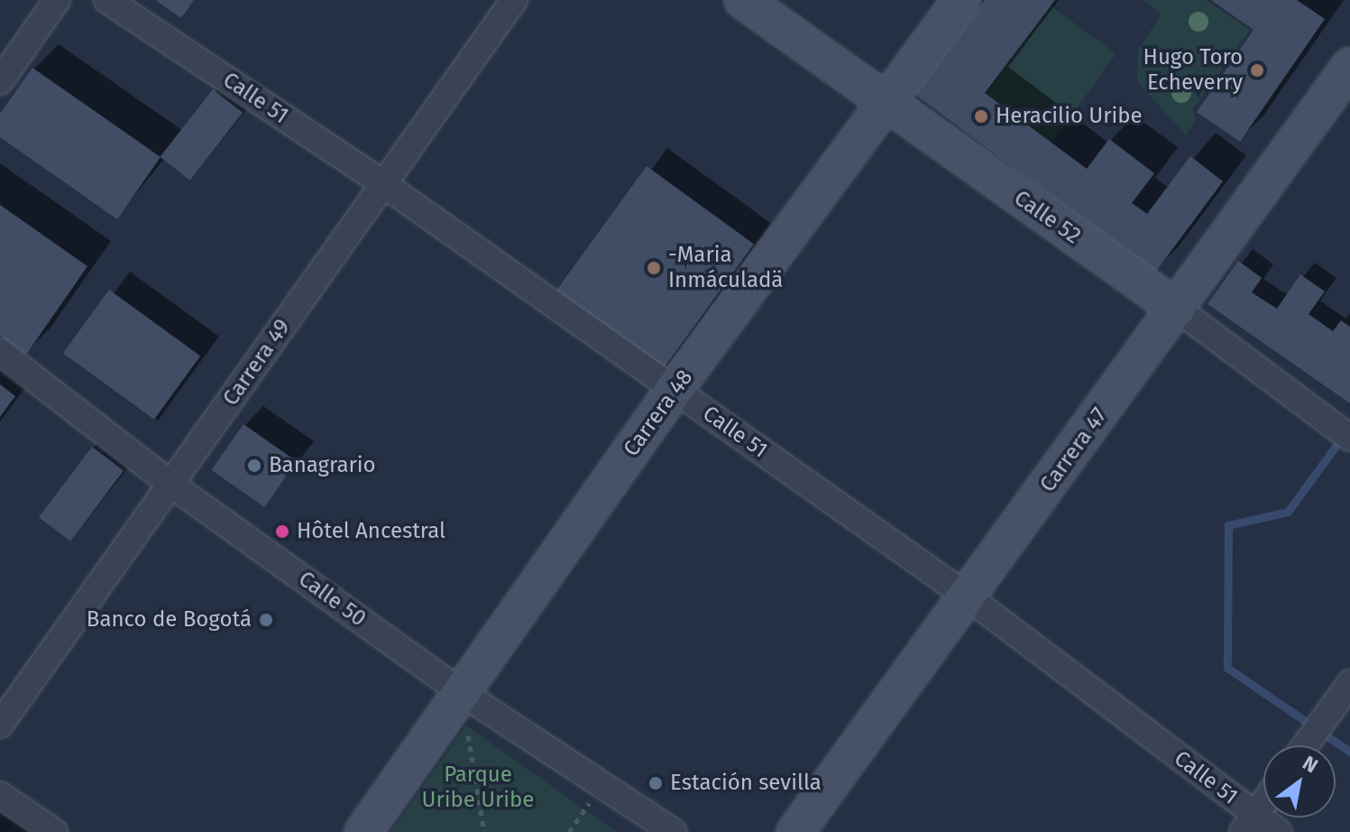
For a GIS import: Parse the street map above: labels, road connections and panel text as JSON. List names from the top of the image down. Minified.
{"streets":{"main road":["Calle 52","Carrera 48","Carrera 47"],"street":["Calle 51","Carrera 49","Calle 50"]},"crossings":[["Calle 51","Carrera 49"],["Calle 51","Carrera 48"],["Calle 51","Carrera 47"],["Calle 52","Carrera 48"],["Calle 52","Carrera 47"],["Carrera 49","Calle 50"],["Carrera 48","Calle 50"]],"parks":["Parque Uribe Uribe"],"places":["Hugo Toro Echeverry","Heracilio Uribe","-Maria Inmáculadä","Banagrario","Hôtel Ancestral","Banco de Bogotá","Estación sevilla"],"north":"top right"}
